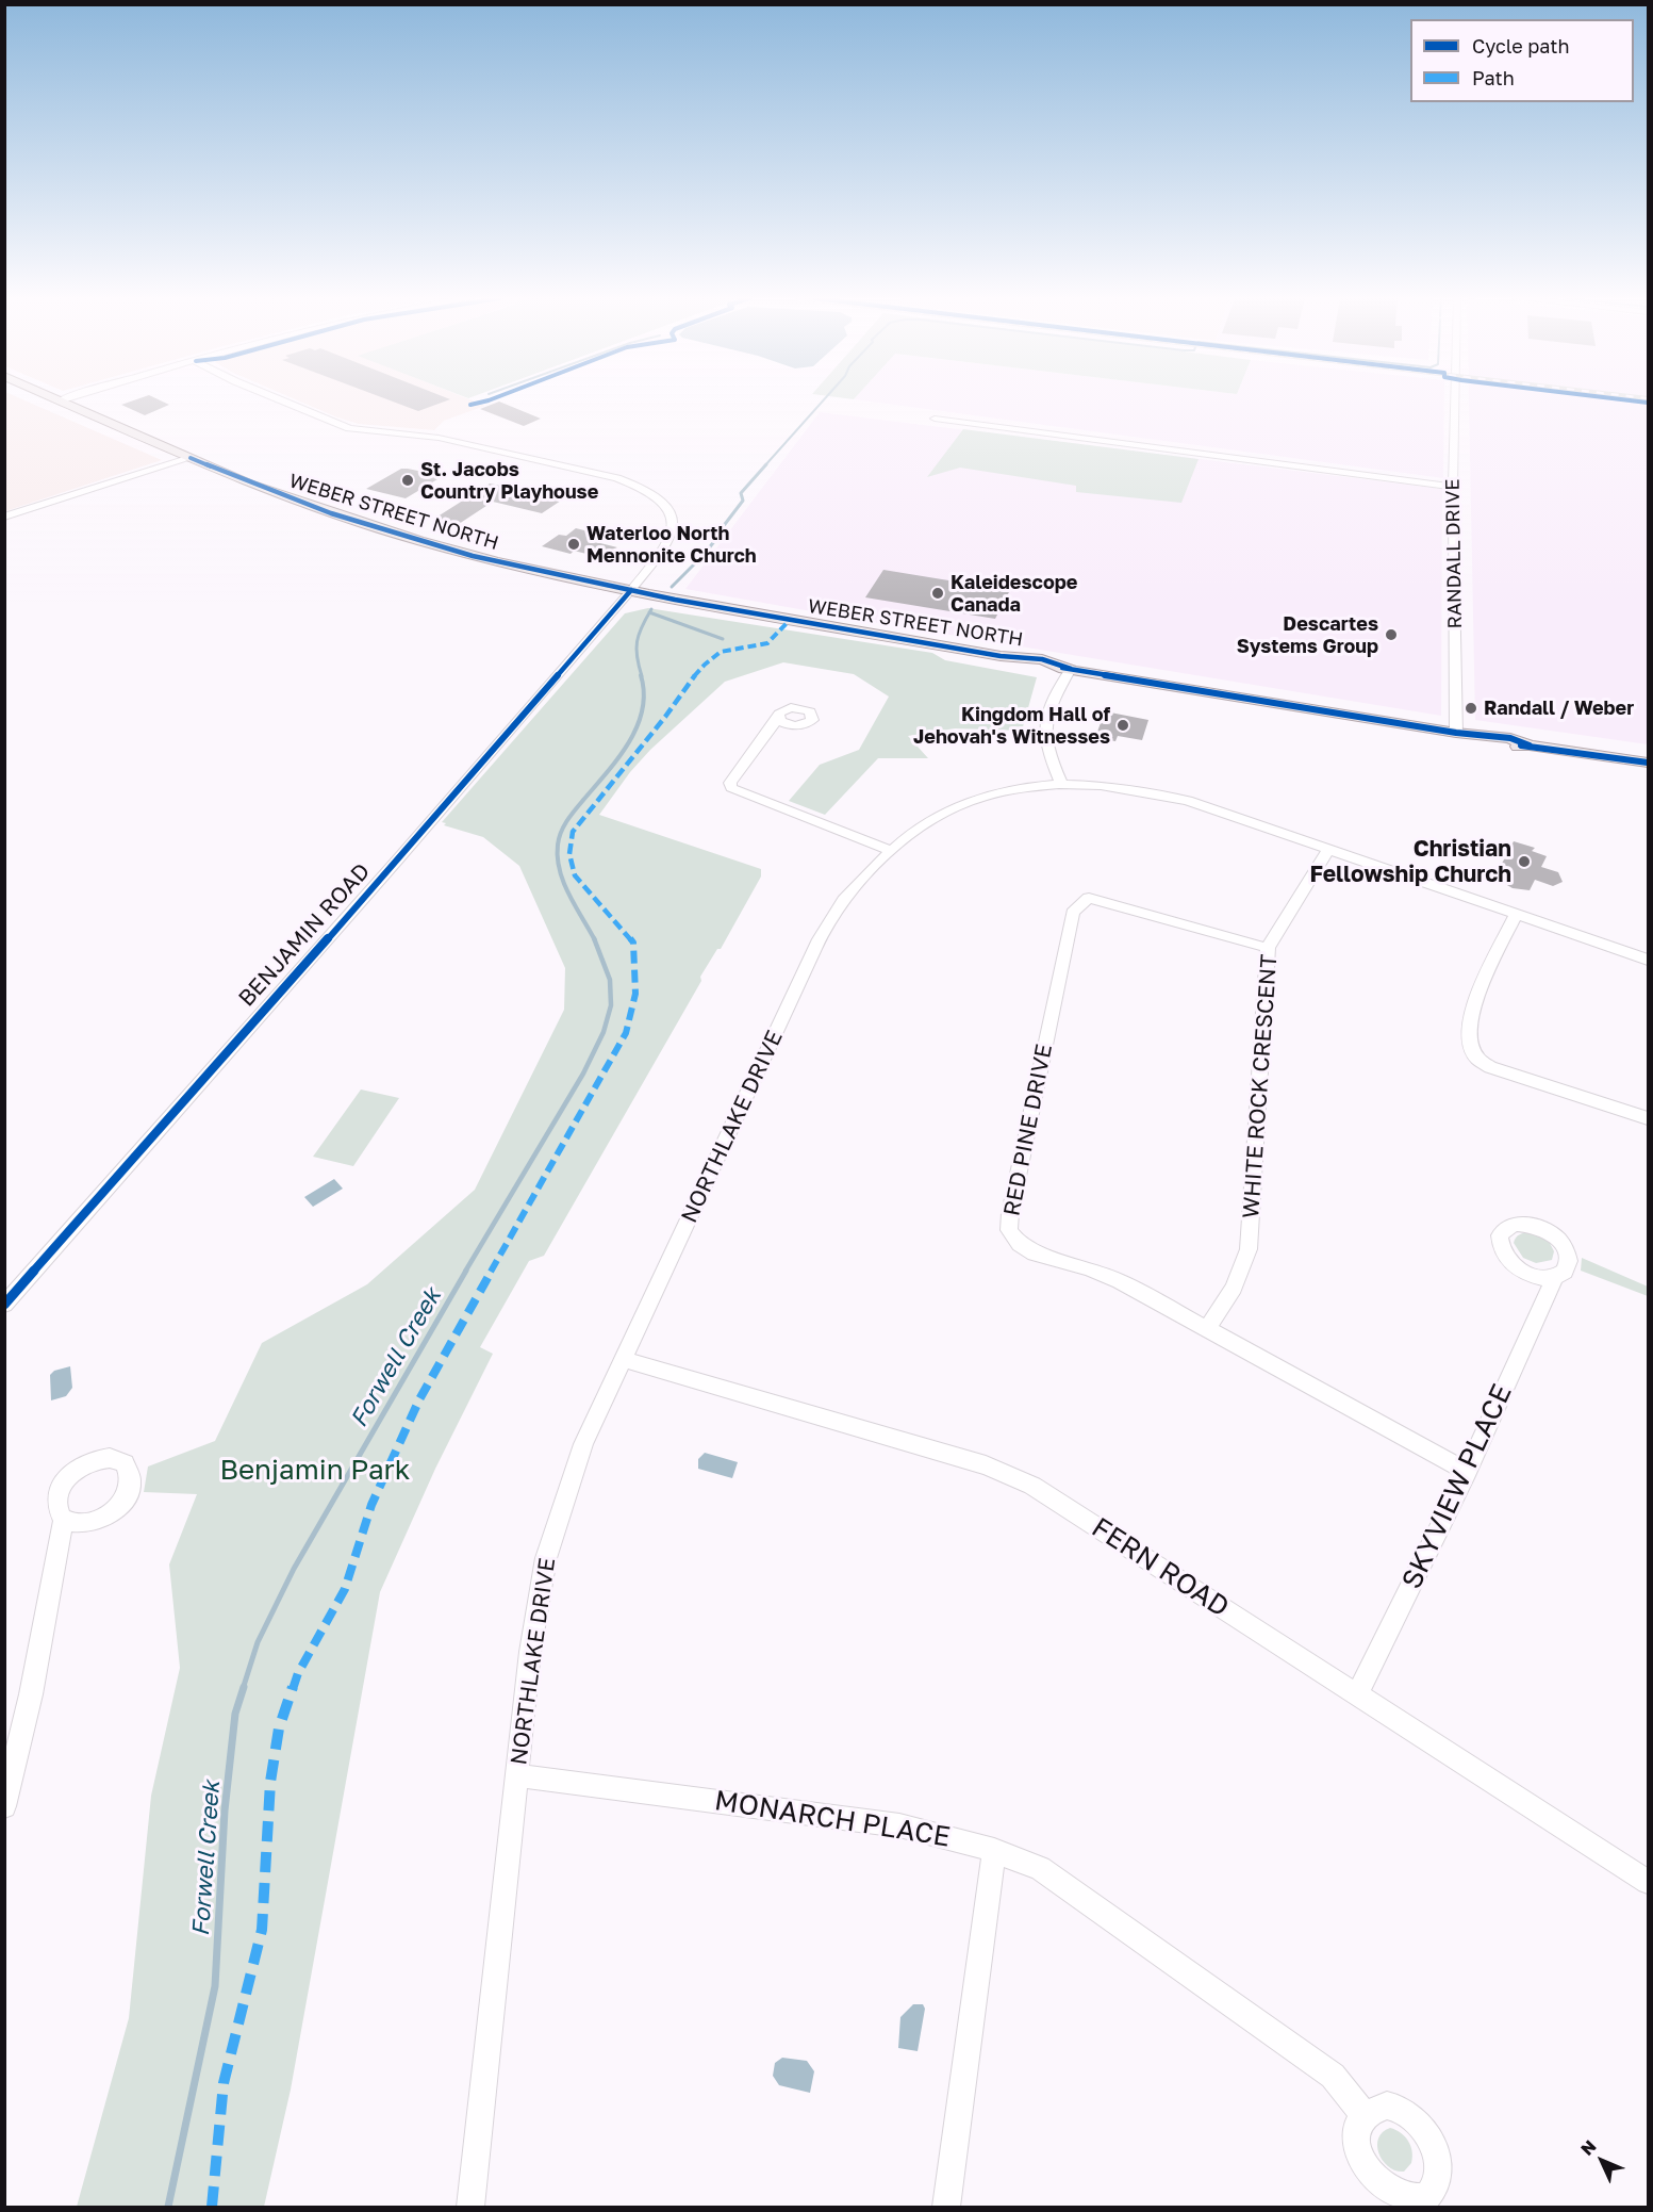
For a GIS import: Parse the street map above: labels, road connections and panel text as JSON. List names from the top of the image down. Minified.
{"streets":{"main road":["WEBER STREET NORTH"],"street":["RANDALL DRIVE","BENJAMIN ROAD","WHITE ROCK CRESCENT","NORTHLAKE DRIVE","RED PINE DRIVE","SKYVIEW PLACE","FERN ROAD","MONARCH PLACE"]},"crossings":[["WEBER STREET NORTH","RANDALL DRIVE"],["WEBER STREET NORTH","BENJAMIN ROAD"],["WHITE ROCK CRESCENT","NORTHLAKE DRIVE"],["WHITE ROCK CRESCENT","RED PINE DRIVE"],["NORTHLAKE DRIVE","FERN ROAD"],["NORTHLAKE DRIVE","MONARCH PLACE"],["RED PINE DRIVE","SKYVIEW PLACE"],["SKYVIEW PLACE","FERN ROAD"]],"water":["Forwell Creek"],"parks":["Benjamin Park"],"places":["St. Jacobs Country Playhouse","Waterloo North Mennonite Church","Kaleidescope Canada","Descartes Systems Group","Randall / Weber","Kingdom Hall of Jehovah's Witnesses","Christian Fellowship Church"],"legend":["Cycle path","Path"],"north":"top left"}
